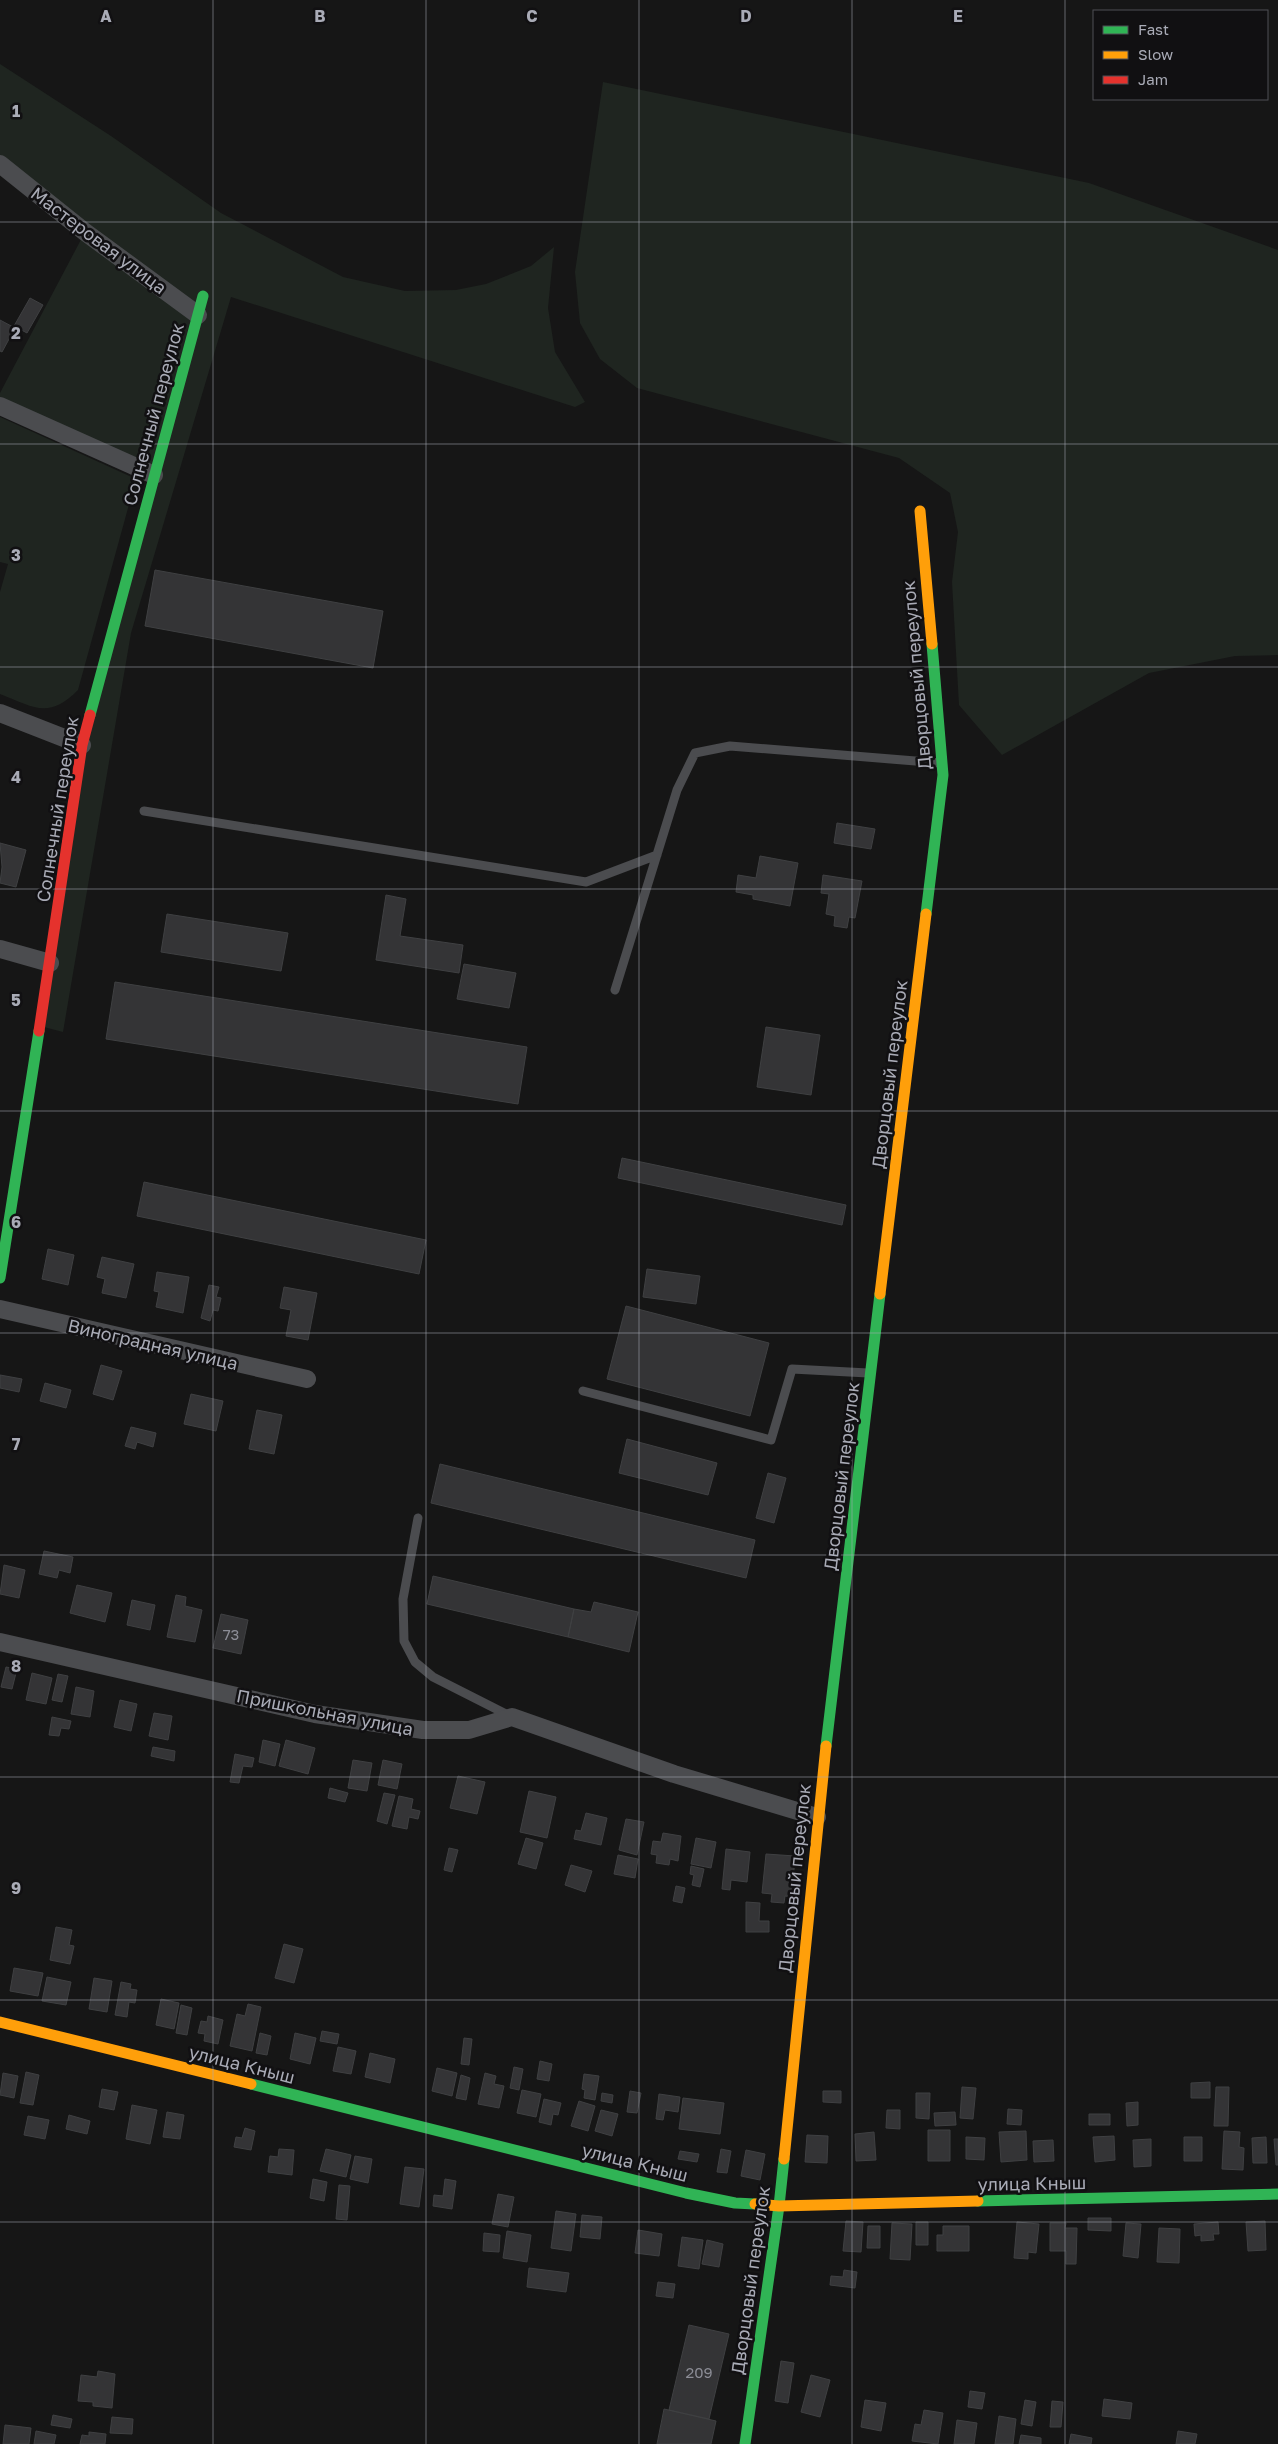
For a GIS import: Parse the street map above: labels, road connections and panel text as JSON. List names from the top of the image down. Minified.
{"streets":{"street":["Мастеровая улица","Солнечный переулок","Дворцовый переулок","Виноградная улица","Пришкольная улица","улица Кныш"]},"crossings":[["Мастеровая улица","Солнечный переулок"],["Дворцовый переулок","улица Кныш"]],"house_numbers":["73","209"],"legend":["Fast","Slow","Jam"],"grid":{"columns":["A","B","C","D","E"],"rows":["1","2","3","4","5","6","7","8","9"]}}
